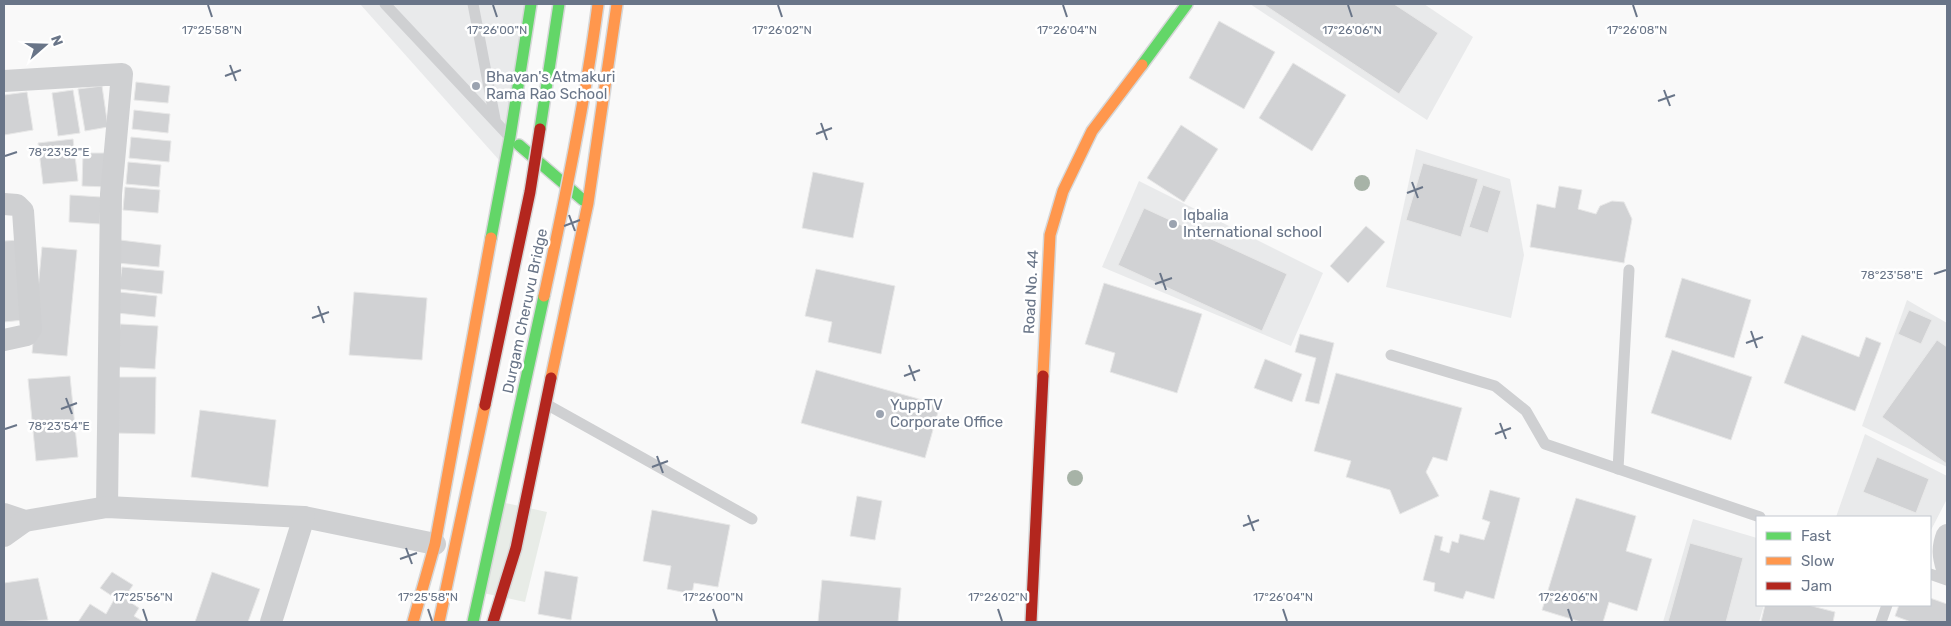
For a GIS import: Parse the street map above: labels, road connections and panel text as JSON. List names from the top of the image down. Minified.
{"streets":{"main road":["Road No. 44","Durgam Cheruvu Bridge"]},"places":["Bhavan's Atmakuri Rama Rao School","Iqbalia International school","YuppTV Corporate Office"],"legend":["Fast","Slow","Jam"],"north":"right","coordinates":["17°26'02\"N","17°26'04\"N","17°25'58\"N","17°26'00\"N","17°26'06\"N","17°26'08\"N","78°23'52\"E","78°23'58\"E","78°23'54\"E","17°25'56\"N"]}
